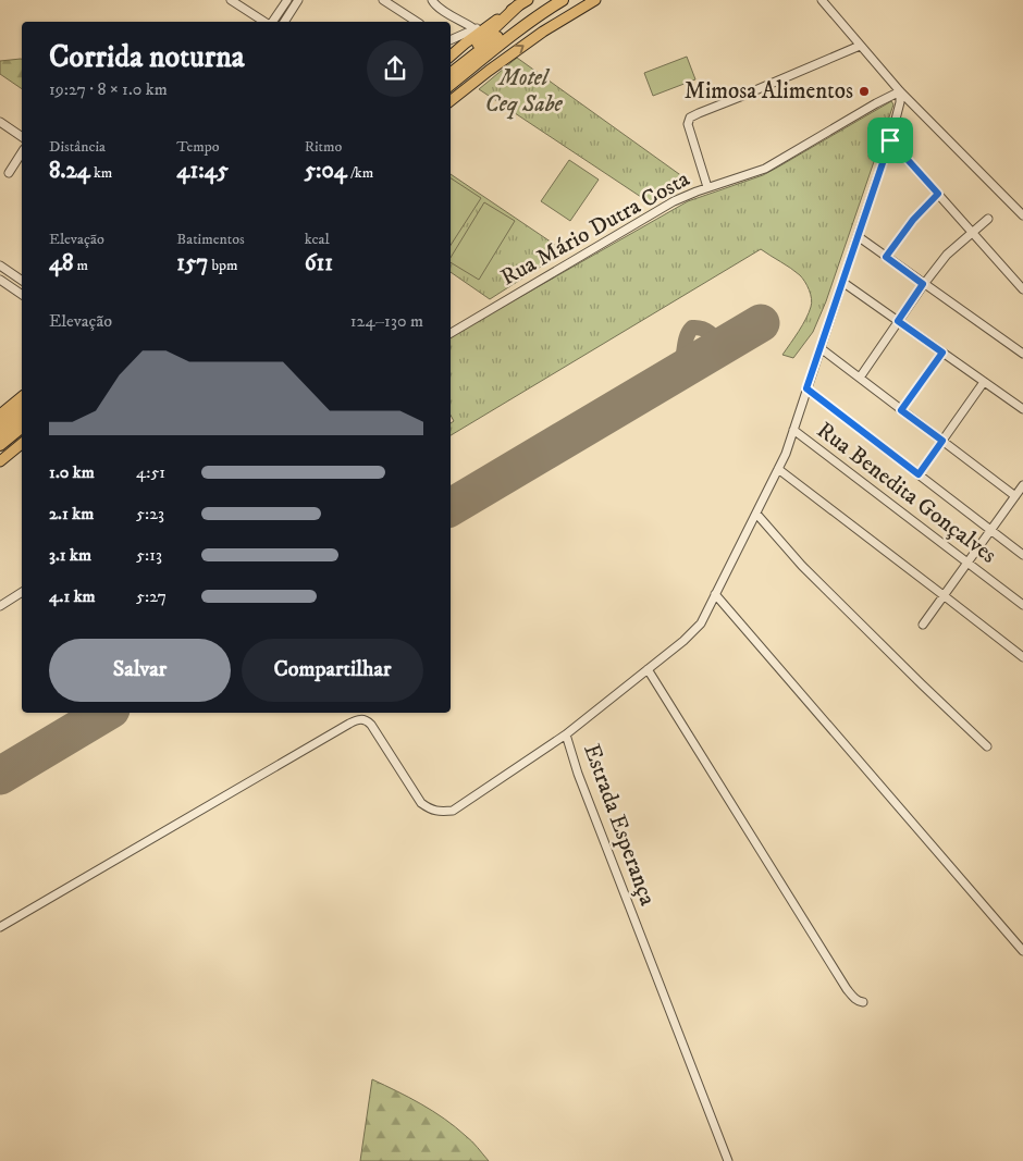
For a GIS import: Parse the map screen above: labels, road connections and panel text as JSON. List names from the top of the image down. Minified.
{"streets":{"street":["Rua Mário Dutra Costa","Rua Benedita Gonçalves","Estrada Esperança"]},"crossings":[["Rua Benedita Gonçalves","Estrada Esperança"]],"parks":["Motel Ceq Sabe"],"places":["Mimosa Alimentos"],"page":{"heading":["Corrida noturna","19:27 · 8 × 1.0 km"],"stats":[["Distância","8.24 km"],["Tempo","41:45"],["Ritmo","5:04 /km"],["Elevação","48 m"],["Batimentos","157 bpm"],["kcal","611"]],"chart":["Elevação","124–130 m"],"list":[{"name":"1.0 km","note":"4:51"},{"name":"2.1 km","note":"5:23"},{"name":"3.1 km","note":"5:13"},{"name":"4.1 km","note":"5:27"}],"buttons":["Salvar","Compartilhar"]}}
